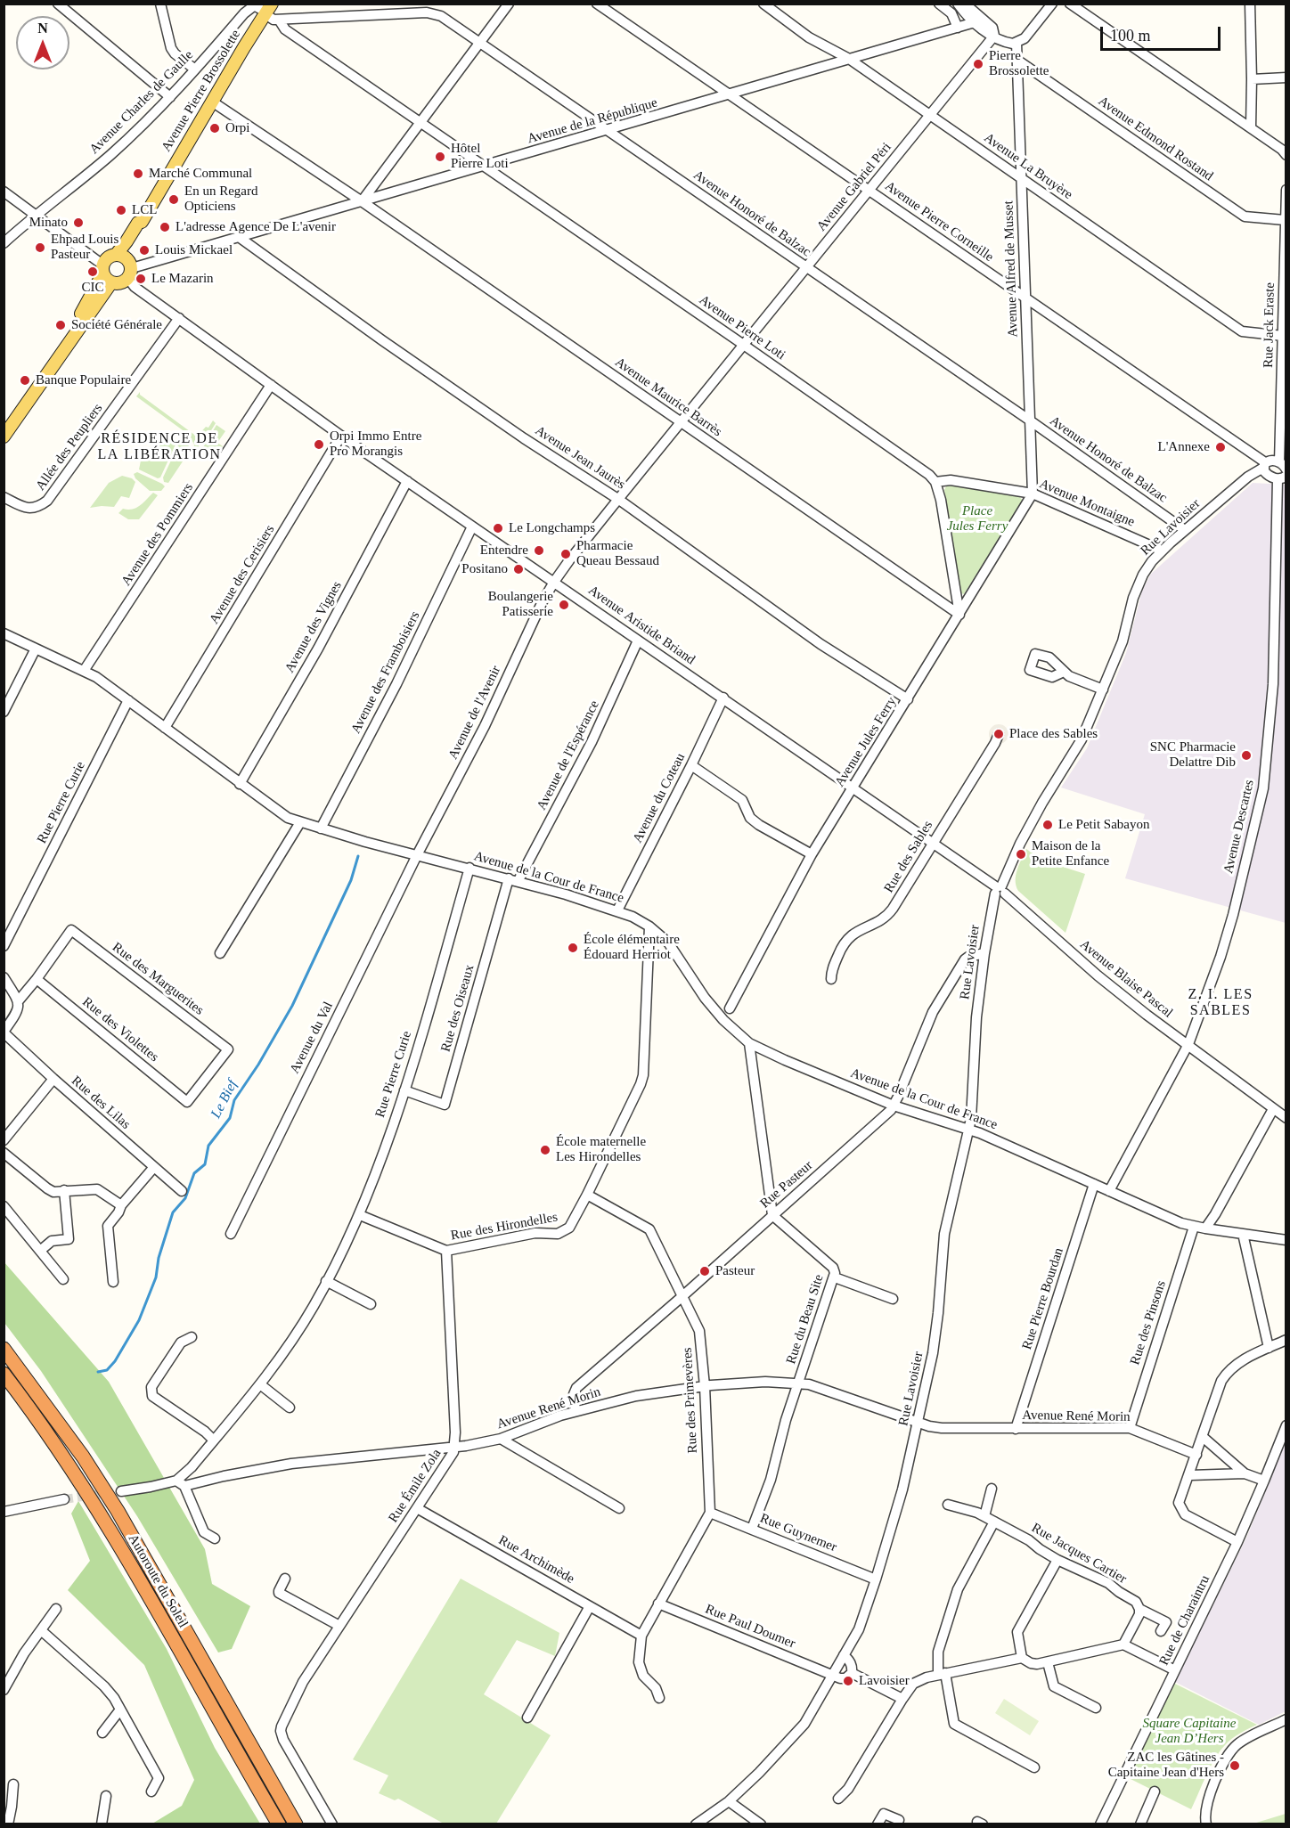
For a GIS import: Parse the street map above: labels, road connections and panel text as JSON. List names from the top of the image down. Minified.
{"streets":{"highway":["Autoroute du Soleil"],"main road":["Avenue Pierre Brossolette"],"street":["Avenue Charles de Gaulle","Avenue de la République","Avenue Edmond Rostand","Avenue La Bruyère","Avenue Gabriel Péri","Avenue Honoré de Balzac","Avenue Pierre Corneille","Avenue Alfred de Musset","Rue Jack Eraste","Avenue Pierre Loti","Avenue Maurice Barrès","Allée des Peupliers","Avenue Jean Jaurès","Avenue Montaigne","Rue Lavoisier","Avenue des Pommiers","Avenue des Cerisiers","Avenue Aristide Briand","Avenue des Vignes","Avenue des Framboisiers","Avenue de l'Avenir","Avenue Jules Ferry","Avenue de l'Espérance","Avenue du Coteau","Rue Pierre Curie","Avenue Descartes","Rue des Sables","Avenue de la Cour de France","Rue des Marguerites","Avenue Blaise Pascal","Rue des Oiseaux","Rue des Violettes","Avenue du Val","Rue des Lilas","Rue Pasteur","Rue des Hirondelles","Rue Pierre Bourdan","Rue du Beau Site","Rue des Pinsons","Rue des Primevères","Avenue René Morin","Rue Émile Zola","Rue Guynemer","Rue Jacques Cartier","Rue Archimède","Rue de Charaintru","Rue Paul Doumer"]},"crossings":[["Avenue Pierre Brossolette","Avenue Charles de Gaulle"],["Avenue Pierre Brossolette","Avenue de la République"],["Avenue Pierre Brossolette","Avenue Honoré de Balzac"],["Avenue Pierre Brossolette","Avenue Pierre Loti"],["Avenue Pierre Brossolette","Avenue Maurice Barrès"],["Avenue Pierre Brossolette","Avenue Aristide Briand"],["Avenue Charles de Gaulle","Avenue Honoré de Balzac"],["Avenue Charles de Gaulle","Avenue Pierre Loti"],["Avenue de la République","Avenue La Bruyère"],["Avenue de la République","Avenue Honoré de Balzac"],["Avenue de la République","Avenue Pierre Corneille"],["Avenue de la République","Avenue Pierre Loti"],["Avenue de la République","Avenue Maurice Barrès"],["Avenue de la République","Avenue Jean Jaurès"],["Avenue de la République","Avenue Aristide Briand"],["Avenue Edmond Rostand","Avenue Alfred de Musset"],["Avenue Edmond Rostand","Rue Jack Eraste"],["Avenue La Bruyère","Avenue Gabriel Péri"],["Avenue La Bruyère","Avenue Alfred de Musset"],["Avenue La Bruyère","Rue Jack Eraste"],["Avenue Gabriel Péri","Avenue Honoré de Balzac"],["Avenue Gabriel Péri","Avenue Pierre Corneille"],["Avenue Gabriel Péri","Avenue Pierre Loti"],["Avenue Gabriel Péri","Avenue Maurice Barrès"],["Avenue Gabriel Péri","Avenue Jean Jaurès"],["Avenue Gabriel Péri","Avenue Aristide Briand"],["Avenue Gabriel Péri","Avenue de l'Avenir"],["Avenue Honoré de Balzac","Avenue Alfred de Musset"],["Avenue Honoré de Balzac","Avenue Pierre Loti"],["Avenue Honoré de Balzac","Rue Lavoisier"],["Avenue Pierre Corneille","Avenue Alfred de Musset"],["Avenue Pierre Corneille","Rue Lavoisier"],["Avenue Pierre Corneille","Avenue Descartes"],["Avenue Alfred de Musset","Avenue Montaigne"],["Avenue Alfred de Musset","Avenue Jules Ferry"],["Avenue Pierre Loti","Avenue Montaigne"],["Avenue Maurice Barrès","Avenue Jules Ferry"],["Allée des Peupliers","Avenue Aristide Briand"],["Avenue Jean Jaurès","Avenue Jules Ferry"],["Avenue Montaigne","Rue Lavoisier"],["Avenue Montaigne","Avenue Jules Ferry"],["Rue Lavoisier","Avenue Aristide Briand"],["Rue Lavoisier","Avenue de la Cour de France"],["Rue Lavoisier","Avenue Blaise Pascal"],["Rue Lavoisier","Rue Pasteur"],["Rue Lavoisier","Avenue René Morin"],["Rue Lavoisier","Rue Guynemer"],["Rue Lavoisier","Rue Paul Doumer"],["Avenue des Pommiers","Avenue Aristide Briand"],["Avenue des Pommiers","Avenue de la Cour de France"],["Avenue des Cerisiers","Avenue Aristide Briand"],["Avenue des Cerisiers","Avenue de la Cour de France"],["Avenue Aristide Briand","Avenue des Vignes"],["Avenue Aristide Briand","Avenue des Framboisiers"],["Avenue Aristide Briand","Avenue de l'Avenir"],["Avenue Aristide Briand","Avenue Jules Ferry"],["Avenue Aristide Briand","Avenue de l'Espérance"],["Avenue Aristide Briand","Avenue du Coteau"],["Avenue Aristide Briand","Rue des Sables"],["Avenue Aristide Briand","Avenue Blaise Pascal"],["Avenue des Vignes","Avenue de la Cour de France"],["Avenue des Framboisiers","Avenue de la Cour de France"],["Avenue de l'Avenir","Avenue de la Cour de France"],["Avenue de l'Avenir","Avenue du Val"],["Avenue de l'Espérance","Avenue de la Cour de France"],["Avenue du Coteau","Avenue de la Cour de France"],["Rue Pierre Curie","Avenue de la Cour de France"],["Rue Pierre Curie","Rue des Oiseaux"],["Rue Pierre Curie","Avenue René Morin"],["Avenue Descartes","Avenue de la Cour de France"],["Avenue Descartes","Avenue Blaise Pascal"],["Avenue de la Cour de France","Rue des Oiseaux"],["Avenue de la Cour de France","Avenue du Val"],["Avenue de la Cour de France","Rue Pasteur"],["Avenue de la Cour de France","Rue des Hirondelles"],["Avenue de la Cour de France","Rue Pierre Bourdan"],["Avenue de la Cour de France","Rue des Pinsons"],["Rue des Marguerites","Rue des Violettes"],["Rue Pasteur","Rue du Beau Site"],["Rue Pasteur","Rue des Primevères"],["Rue Pasteur","Avenue René Morin"],["Rue des Hirondelles","Rue des Primevères"],["Rue des Hirondelles","Rue Émile Zola"],["Rue Pierre Bourdan","Avenue René Morin"],["Rue du Beau Site","Avenue René Morin"],["Rue du Beau Site","Rue Guynemer"],["Rue des Pinsons","Avenue René Morin"],["Rue des Primevères","Avenue René Morin"],["Rue des Primevères","Rue Guynemer"],["Avenue René Morin","Rue Émile Zola"],["Rue Émile Zola","Rue Archimède"]],"districts":["RÉSIDENCE DE LA LIBÉRATION","Z. I. LES SABLES"],"water":["Le Bief"],"parks":["Place Jules Ferry","Square Capitaine Jean D’Hers"],"places":["Pierre Brossolette","Orpi","Hôtel Pierre Loti","Marché Communal","En un Regard Opticiens","LCL","Minato","L'adresse Agence De L'avenir","Ehpad Louis Pasteur","Louis Mickael","CIC","Le Mazarin","Société Générale","Banque Populaire","Orpi Immo Entre Pro Morangis","L'Annexe","Le Longchamps","Entendre","Pharmacie Queau Bessaud","Positano","Boulangerie Patisserie","Place des Sables","SNC Pharmacie Delattre Dib","Le Petit Sabayon","Maison de la Petite Enfance","École élémentaire Édouard Herriot","École maternelle Les Hirondelles","Pasteur","Lavoisier","ZAC les Gâtines - Capitaine Jean d'Hers"],"scale_bar":"100 m","north":"top"}
